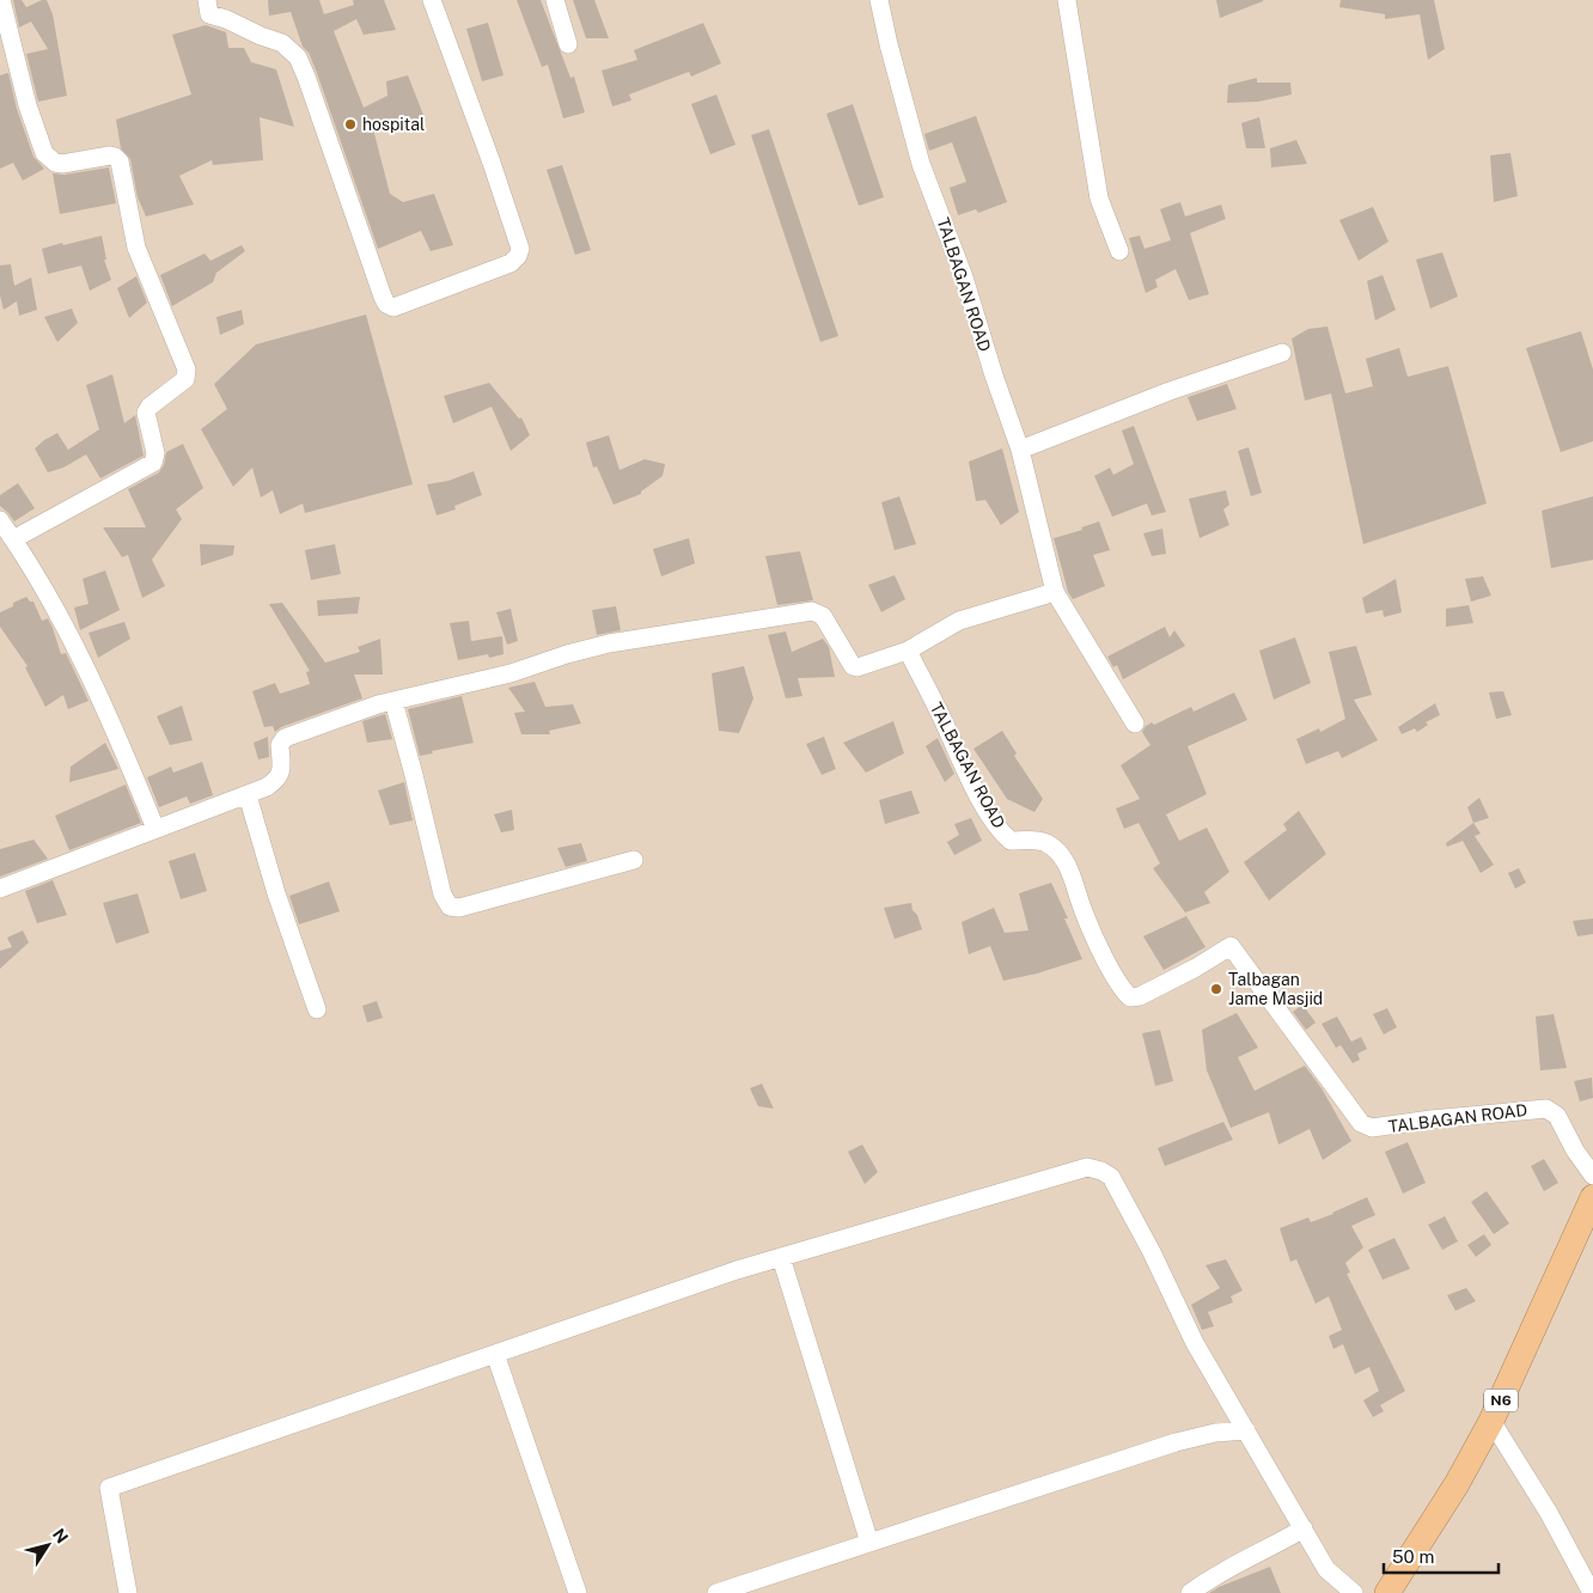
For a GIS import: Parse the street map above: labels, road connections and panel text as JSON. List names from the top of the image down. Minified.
{"streets":{"highway":["N6"],"street":["TALBAGAN ROAD"]},"places":["hospital","Talbagan Jame Masjid"],"scale_bar":"50 m","north":"top right"}
